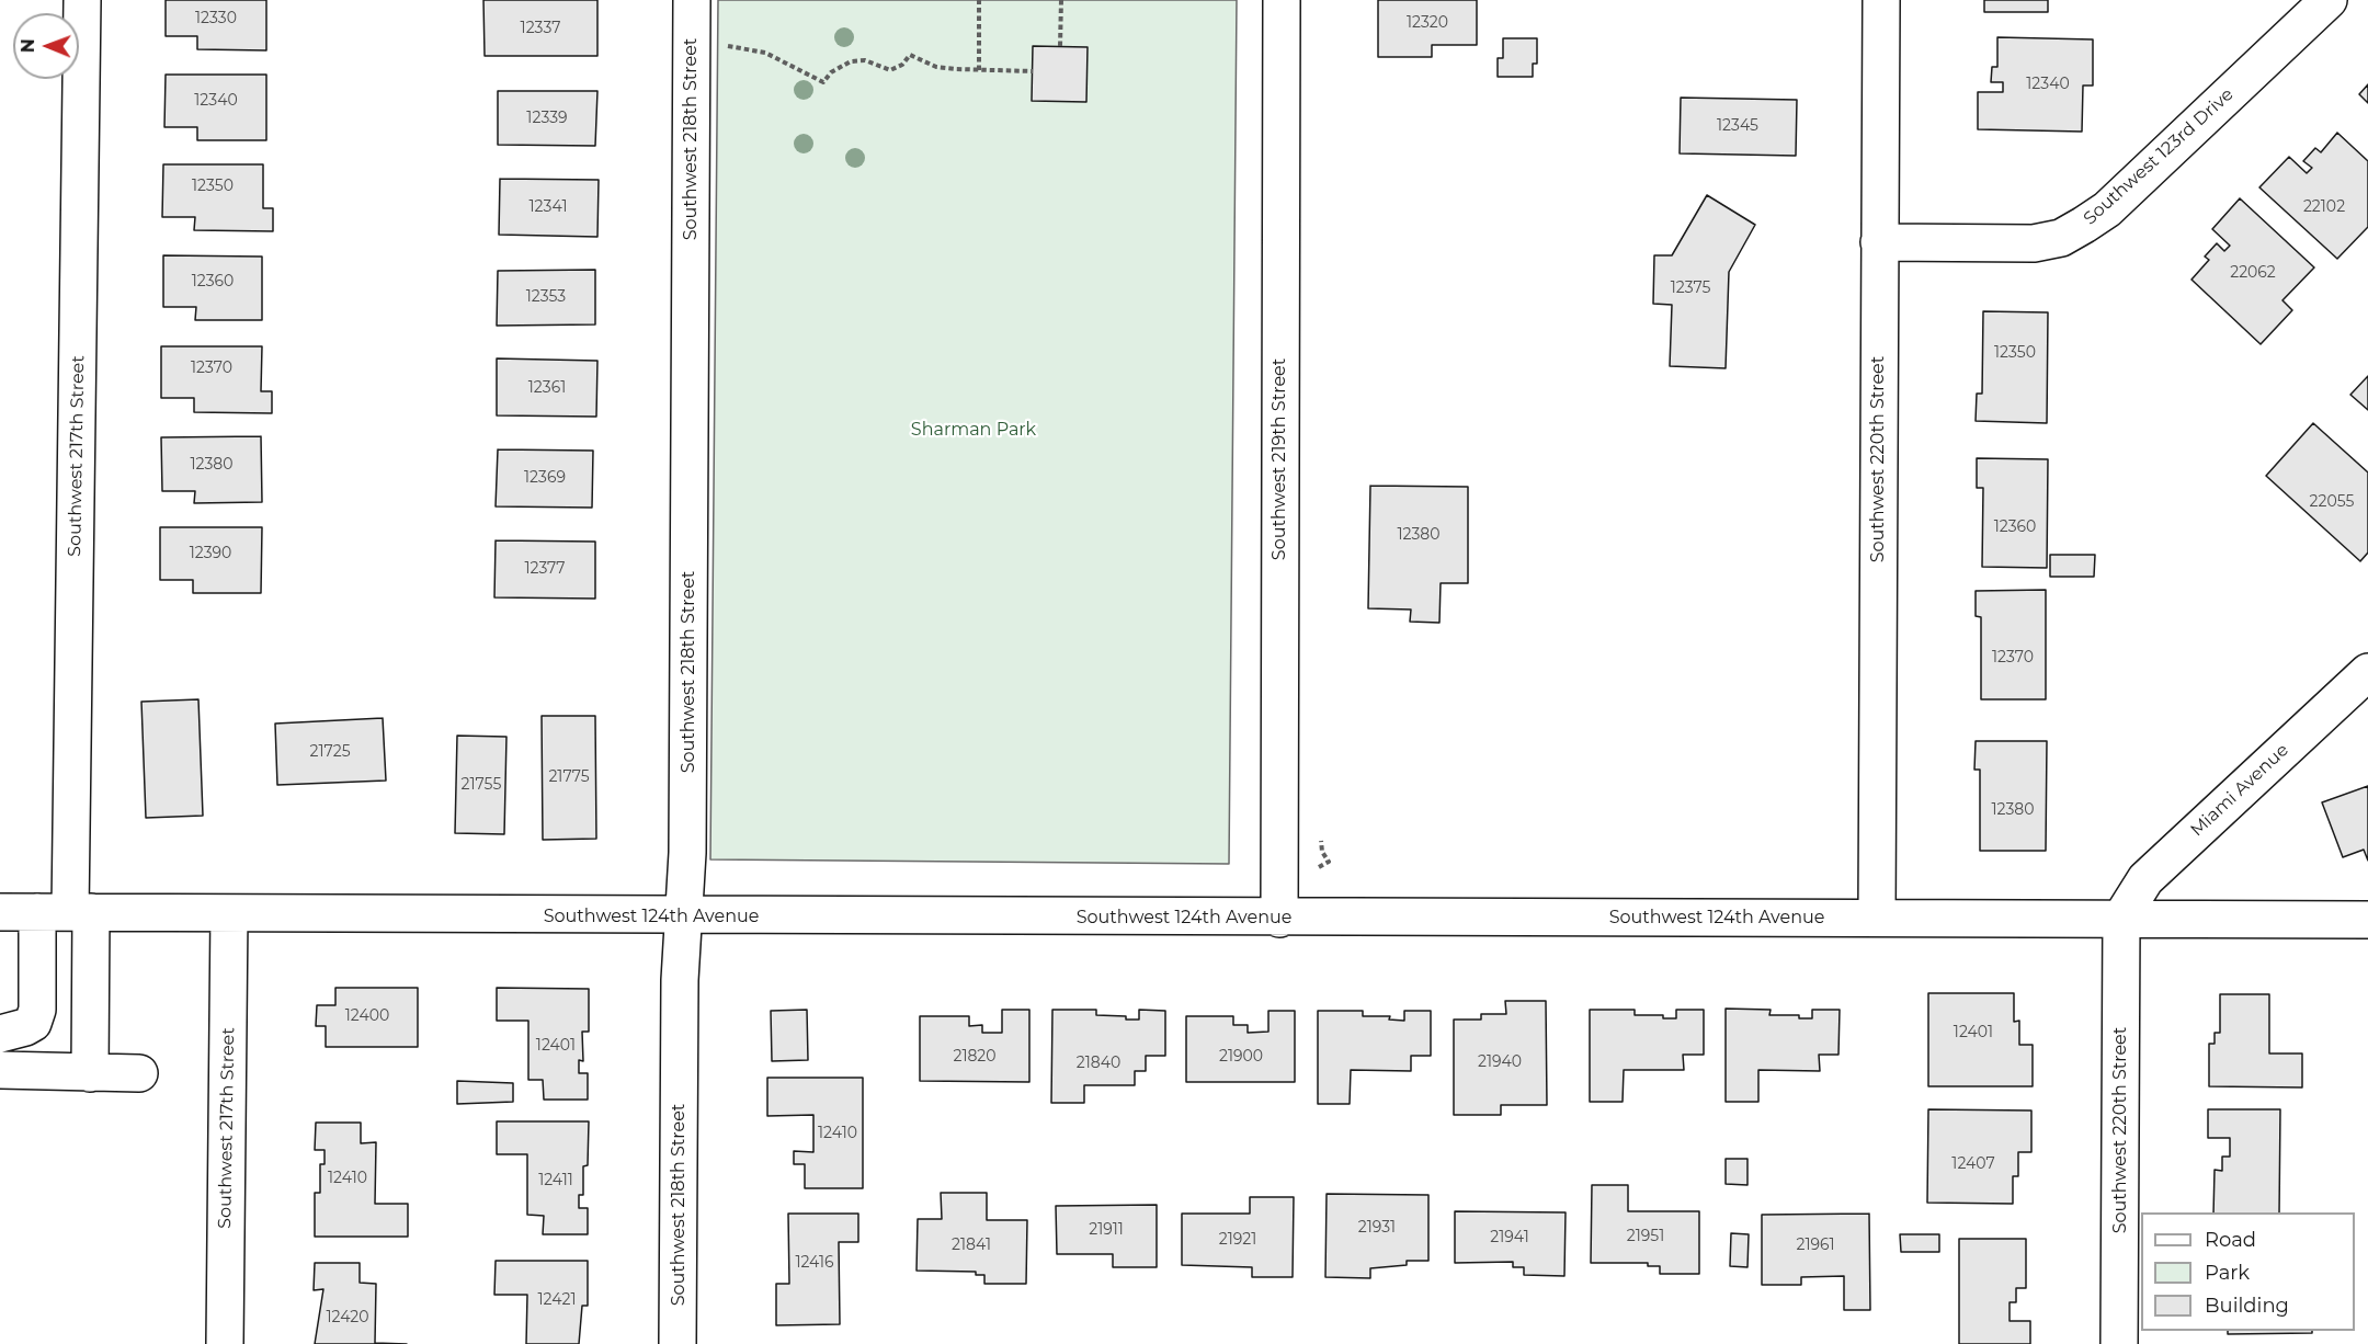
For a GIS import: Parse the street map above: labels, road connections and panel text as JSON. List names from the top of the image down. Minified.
{"streets":{"street":["Southwest 218th Street","Southwest 123rd Drive","Southwest 217th Street","Southwest 219th Street","Southwest 220th Street","Miami Avenue","Southwest 124th Avenue"]},"crossings":[["Southwest 218th Street","Southwest 124th Avenue"],["Southwest 123rd Drive","Southwest 220th Street"],["Southwest 217th Street","Southwest 124th Avenue"],["Southwest 219th Street","Southwest 124th Avenue"],["Southwest 220th Street","Miami Avenue"],["Southwest 220th Street","Southwest 124th Avenue"],["Miami Avenue","Southwest 124th Avenue"]],"parks":["Sharman Park"],"house_numbers":["12330","12320","12337","12340","12340","12339","12345","12350","12341","22102","22062","12360","12375","12353","12350","12370","12361","12380","12369","22055","12360","12380","12390","12377","12370","21725","21775","21755","12380","12400","12401","12401","21820","21900","21940","21840","12410","12407","12410","12411","21931","21911","21951","21941","21921","21841","21961","12416","12421","12420"],"legend":["Road","Park","Building"],"north":"left"}
